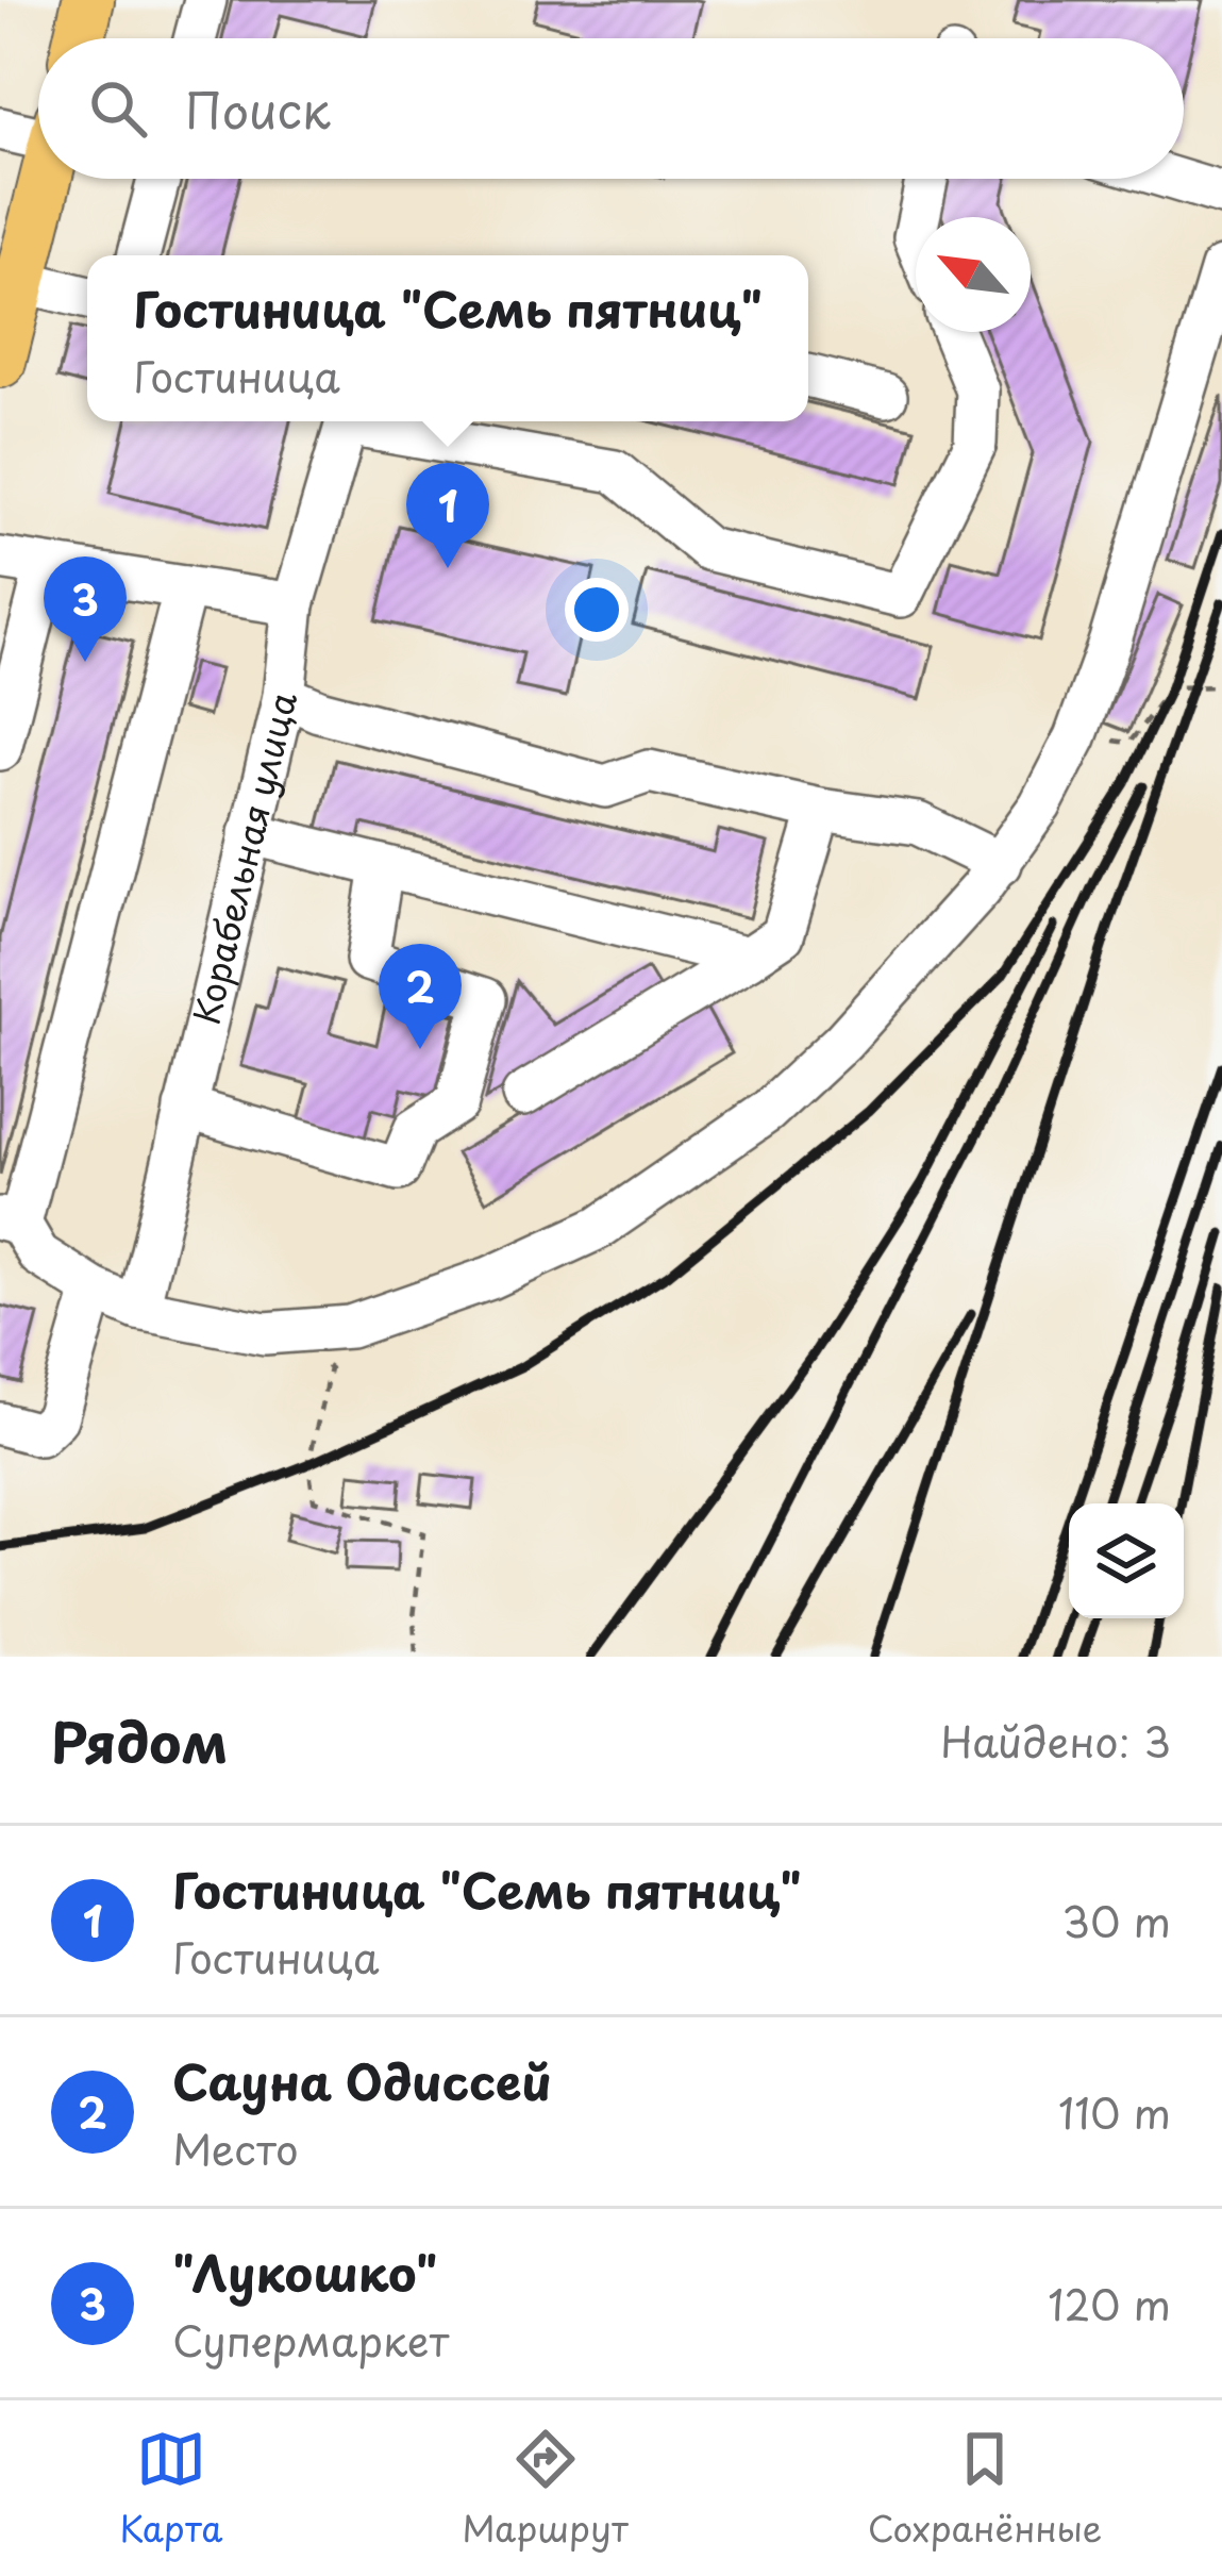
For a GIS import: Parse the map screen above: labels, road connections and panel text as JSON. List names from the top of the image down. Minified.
{"streets":{"street":["Корабельная улица"]},"north":"top left","page":{"search":"Поиск","popup":["Гостиница \"Семь пятниц\"","Гостиница"],"pins":["1","3","2"],"heading":["Рядом","Найдено: 3"],"list":[{"mark":"1","name":"Гостиница \"Семь пятниц\"","note":"Гостиница","value":"30 m"},{"mark":"2","name":"Сауна Одиссей","note":"Место","value":"110 m"},{"mark":"3","name":"\"Лукошко\"","note":"Супермаркет","value":"120 m"}],"nav":["Карта","Маршрут","Сохранённые"]}}
